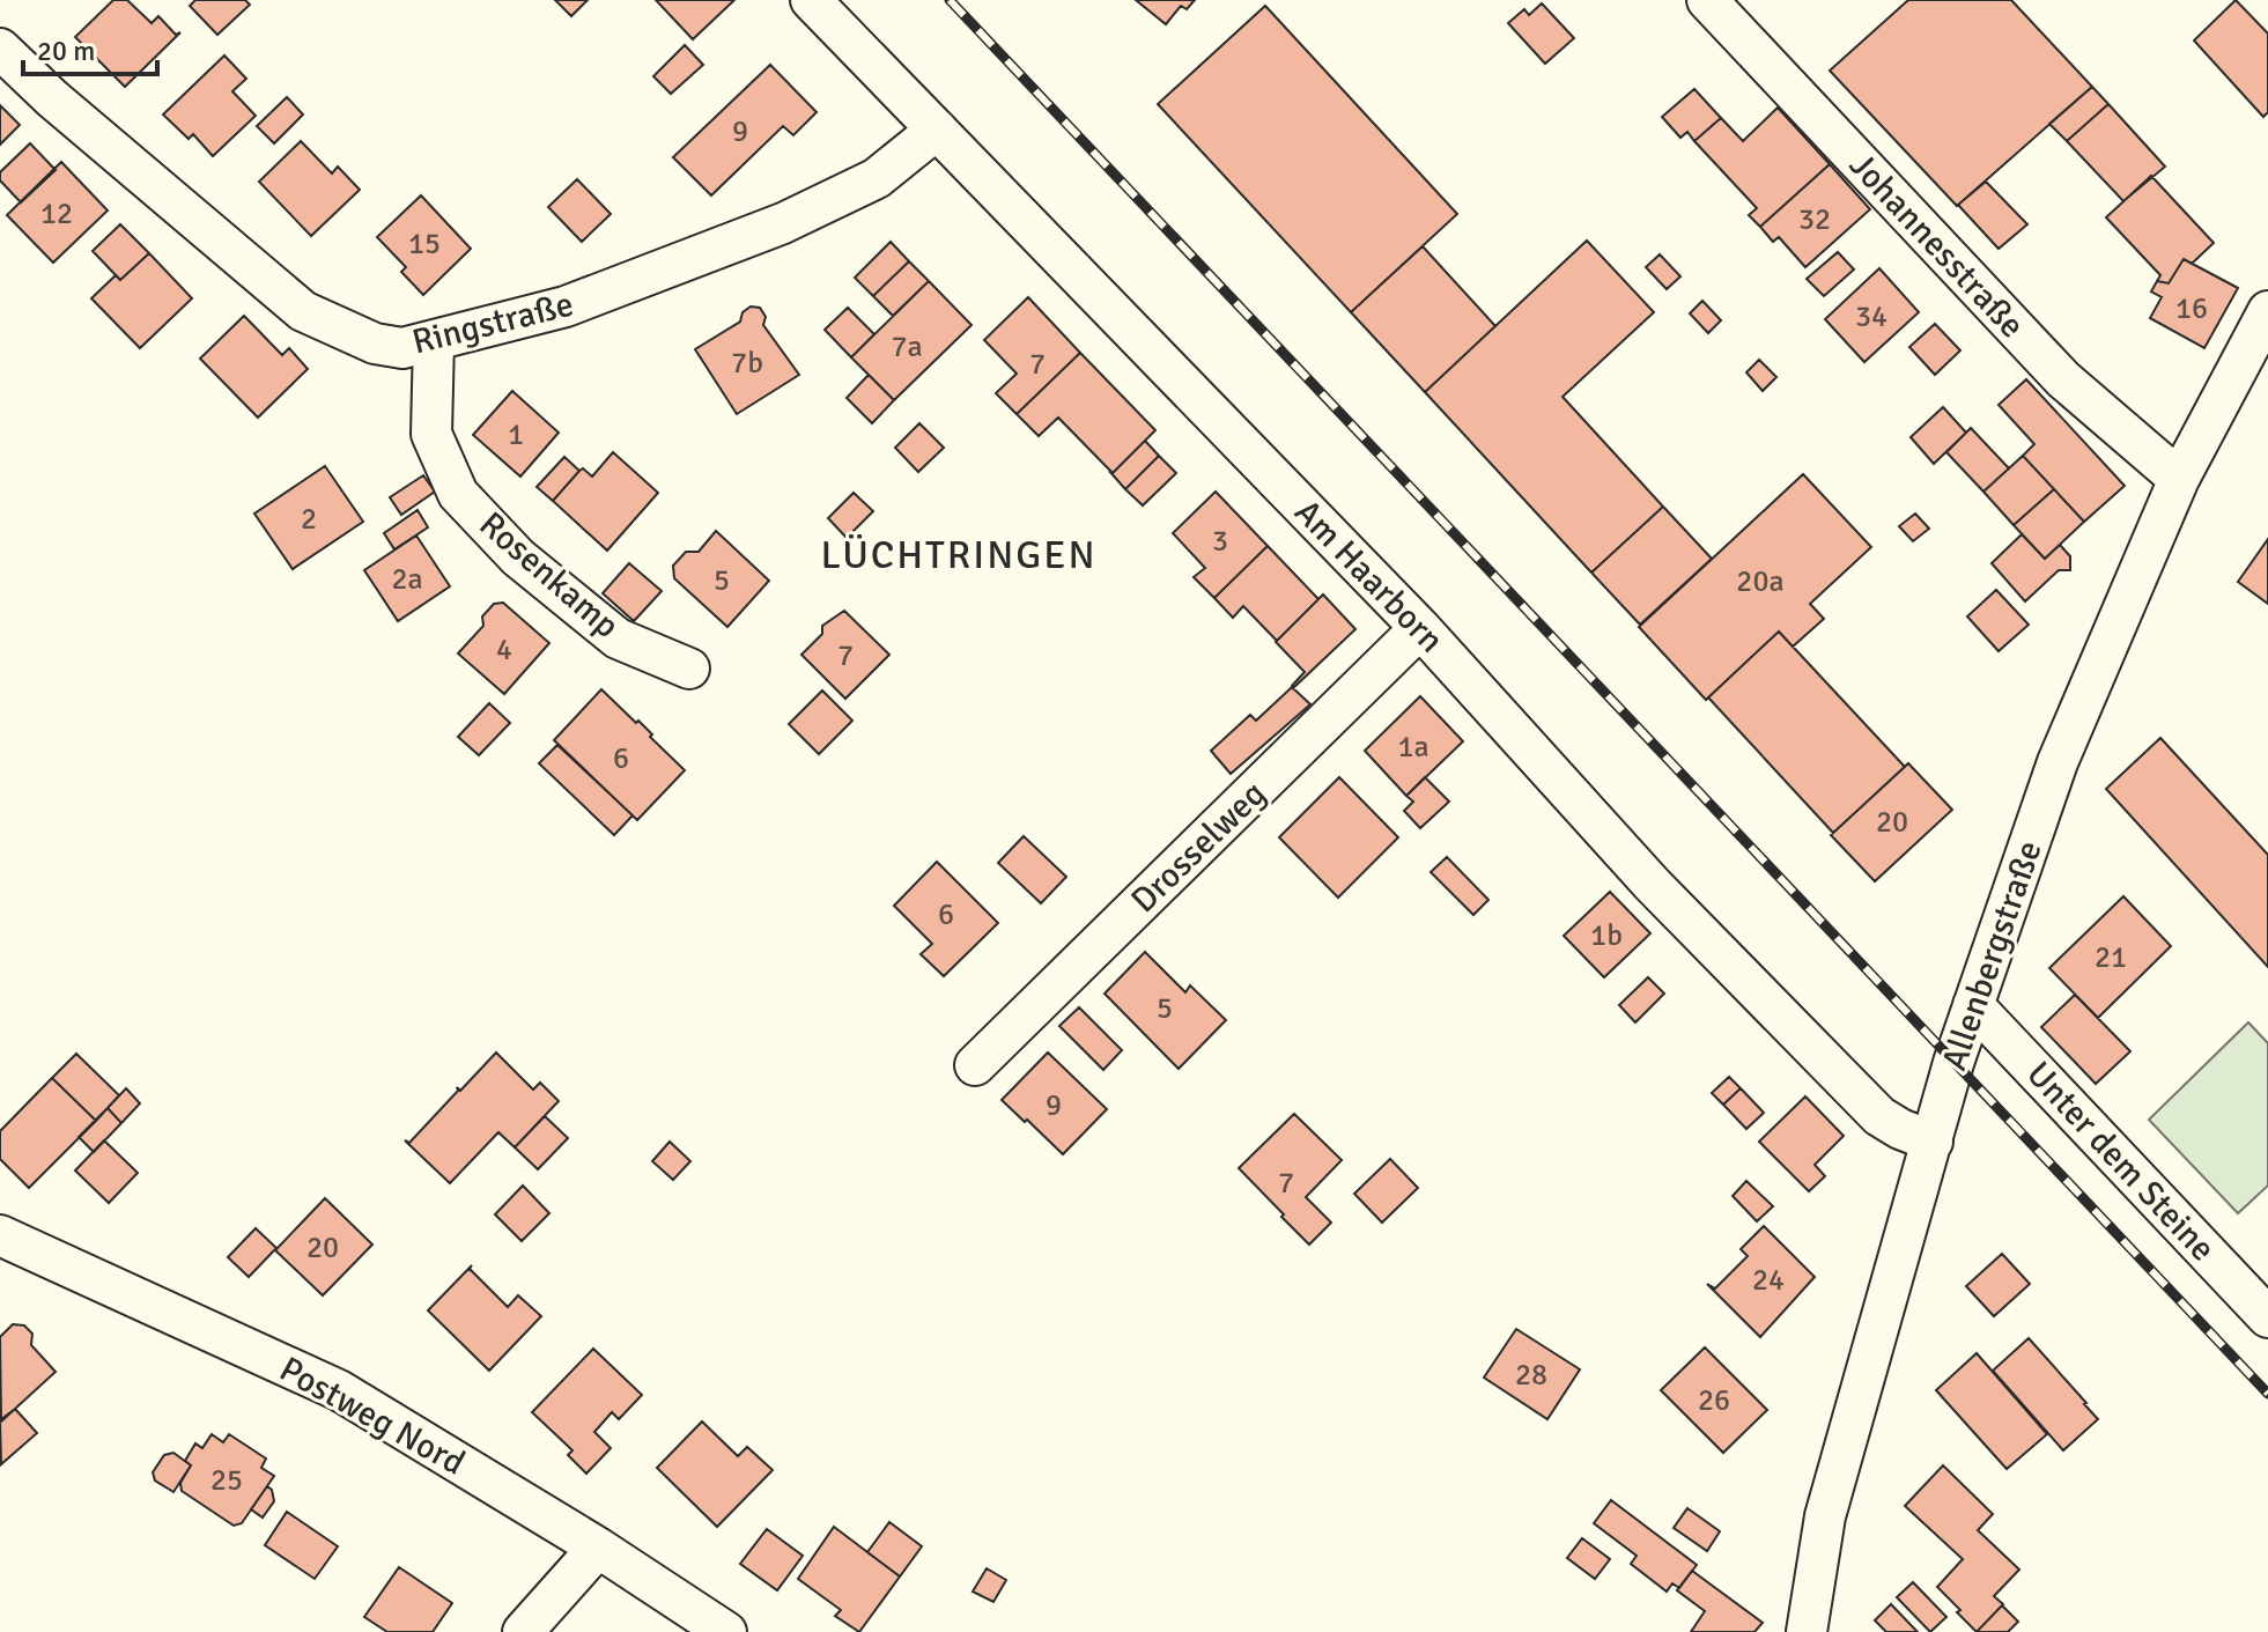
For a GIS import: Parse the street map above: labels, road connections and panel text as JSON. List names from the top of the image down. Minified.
{"streets":{"street":["Johannesstraße","Ringstraße","Rosenkamp","Am Haarborn","Drosselweg","Allenbergstraße","Unter dem Steine","Postweg Nord"]},"crossings":[["Johannesstraße","Allenbergstraße"],["Ringstraße","Rosenkamp"],["Ringstraße","Am Haarborn"],["Am Haarborn","Drosselweg"],["Am Haarborn","Allenbergstraße"],["Allenbergstraße","Unter dem Steine"]],"districts":["LÜCHTRINGEN"],"house_numbers":["9","12","32","15","16","34","7a","7b","7","1","2","3","2a","5","20a","4","7","1a","6","20","6","1b","21","5","9","7","20","24","28","26","25"],"scale_bar":"20 m"}
